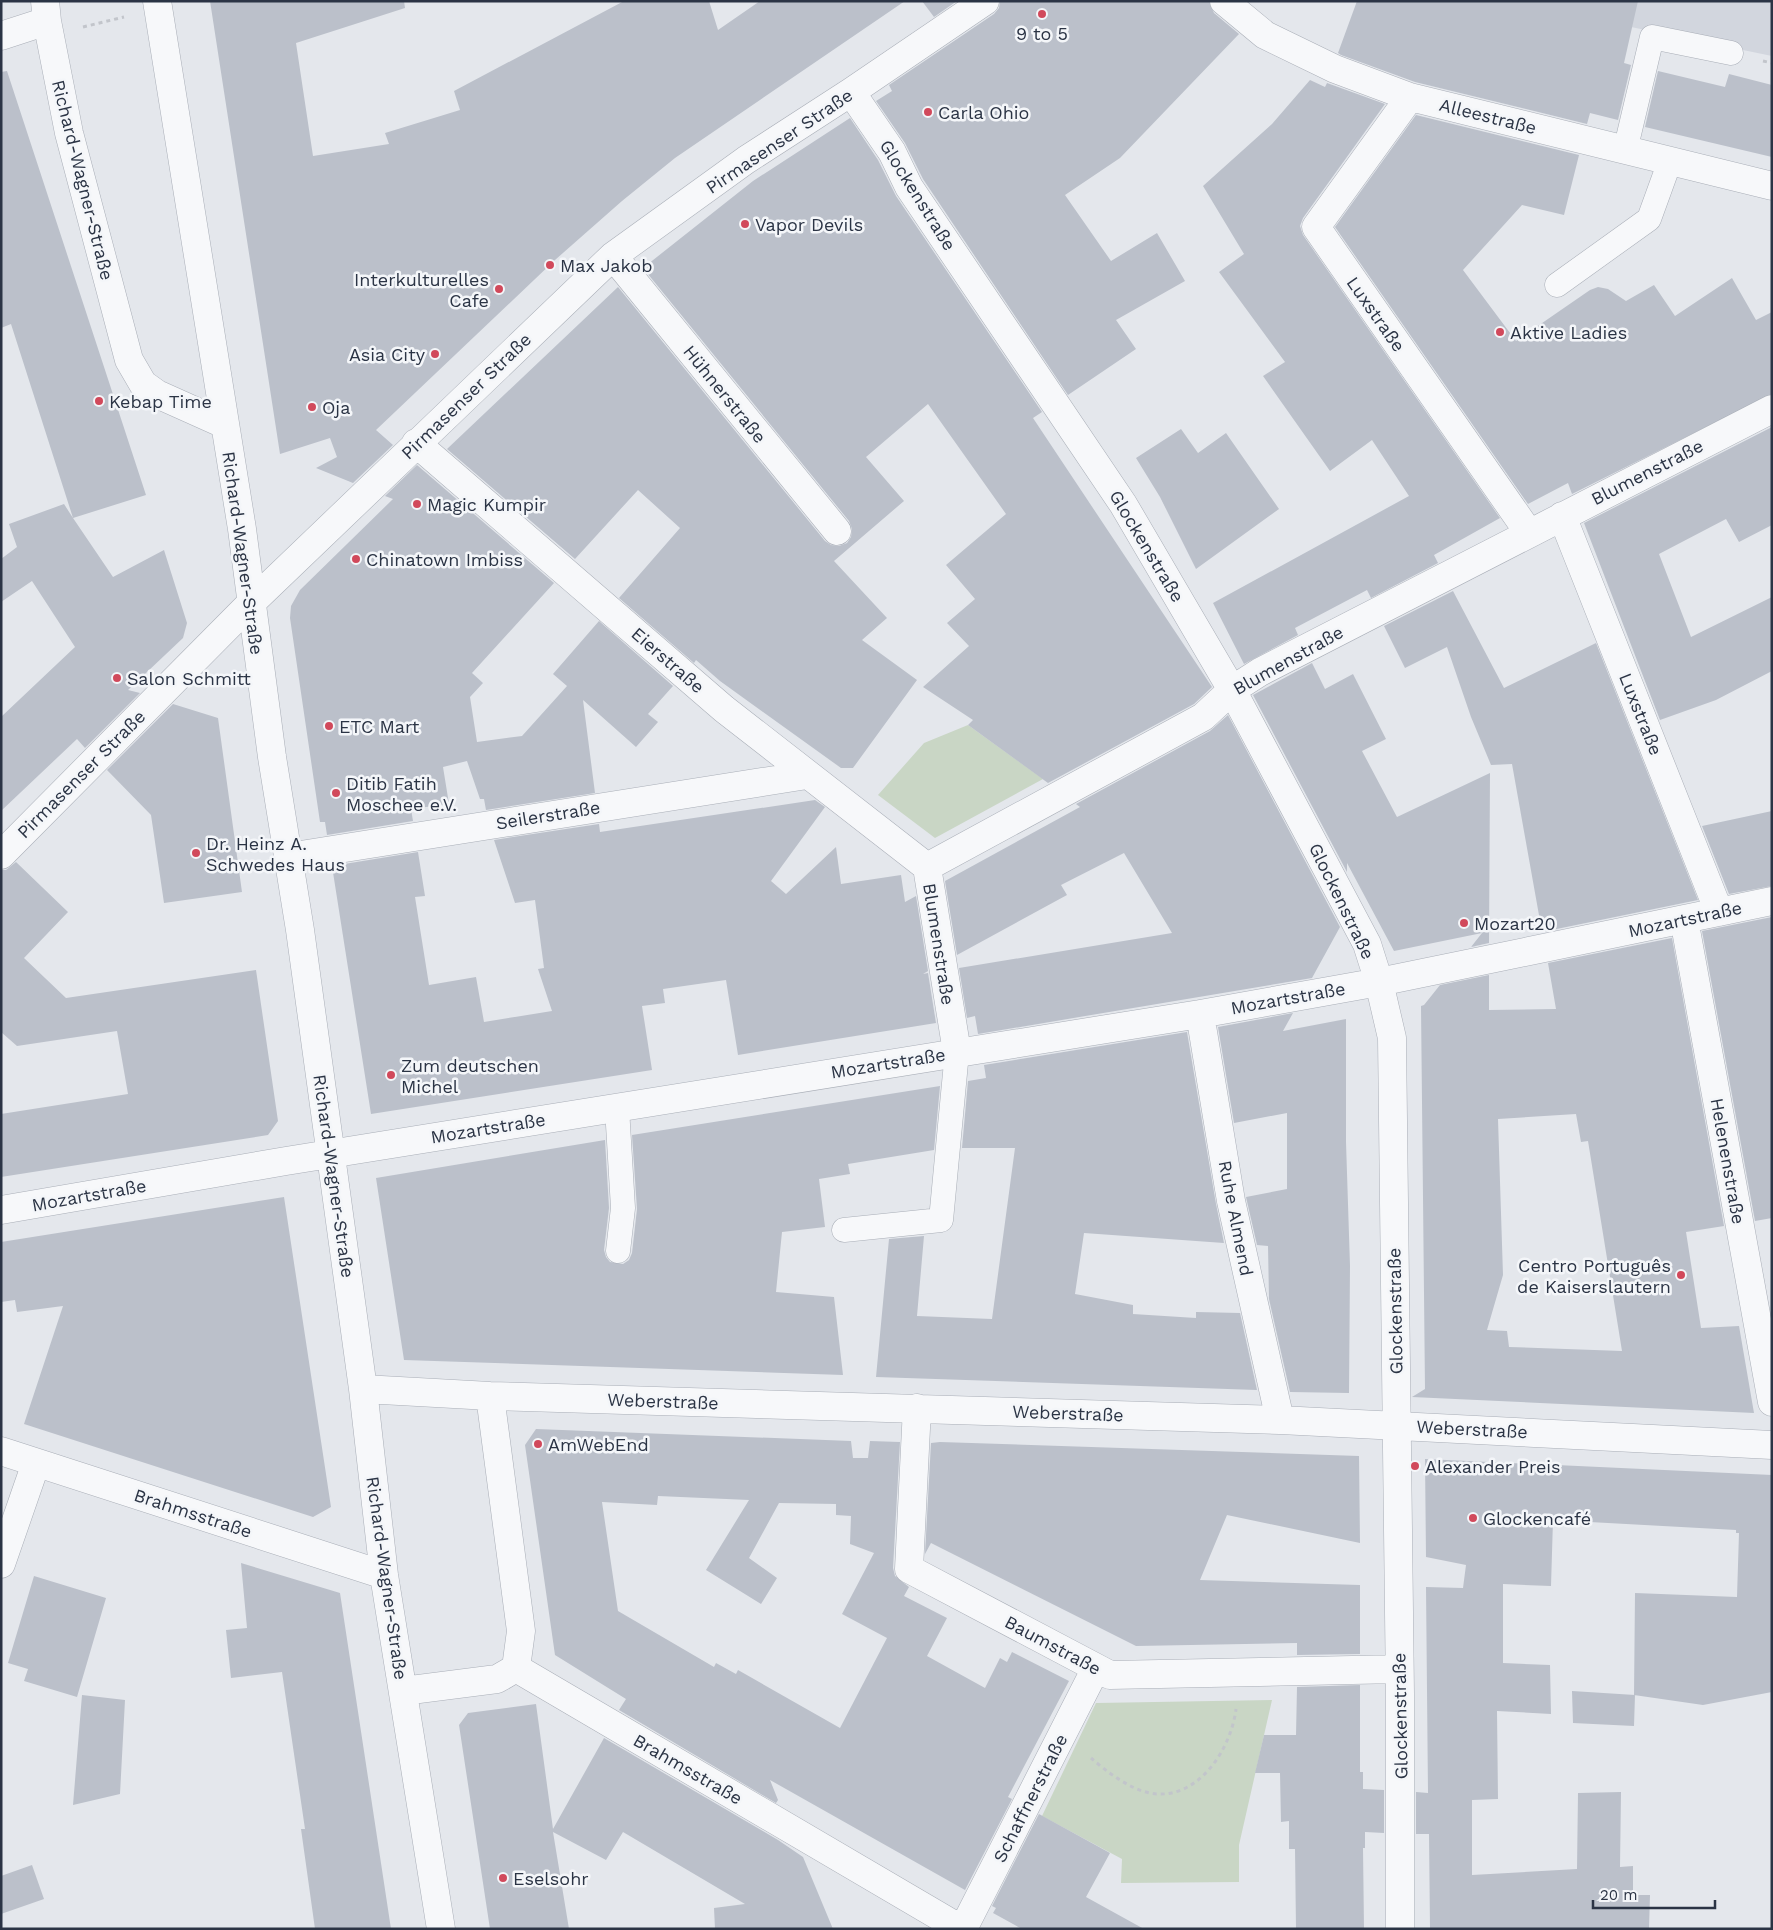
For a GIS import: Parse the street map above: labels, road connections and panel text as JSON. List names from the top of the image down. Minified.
{"streets":{"street":["Alleestraße","Pirmasenser Straße","Richard-Wagner-Straße","Glockenstraße","Luxstraße","Hühnerstraße","Blumenstraße","Eierstraße","Seilerstraße","Mozartstraße","Helenenstraße","Ruhe Almend","Weberstraße","Brahmsstraße","Baumstraße","Schaffnerstraße"]},"crossings":[["Alleestraße","Luxstraße"],["Pirmasenser Straße","Richard-Wagner-Straße"],["Pirmasenser Straße","Glockenstraße"],["Pirmasenser Straße","Hühnerstraße"],["Pirmasenser Straße","Eierstraße"],["Richard-Wagner-Straße","Seilerstraße"],["Richard-Wagner-Straße","Mozartstraße"],["Richard-Wagner-Straße","Weberstraße"],["Richard-Wagner-Straße","Brahmsstraße"],["Glockenstraße","Blumenstraße"],["Glockenstraße","Mozartstraße"],["Glockenstraße","Weberstraße"],["Glockenstraße","Baumstraße"],["Luxstraße","Blumenstraße"],["Luxstraße","Mozartstraße"],["Blumenstraße","Eierstraße"],["Blumenstraße","Mozartstraße"],["Eierstraße","Seilerstraße"],["Mozartstraße","Helenenstraße"],["Mozartstraße","Ruhe Almend"],["Ruhe Almend","Weberstraße"],["Weberstraße","Baumstraße"],["Brahmsstraße","Schaffnerstraße"],["Baumstraße","Schaffnerstraße"]],"places":["9 to 5","Carla Ohio","Vapor Devils","Max Jakob","Interkulturelles Cafe","Aktive Ladies","Asia City","Kebap Time","Oja","Magic Kumpir","Chinatown Imbiss","Salon Schmitt","ETC Mart","Ditib Fatih Moschee e.V.","Dr. Heinz A. Schwedes Haus","Mozart20","Zum deutschen Michel","Centro Português de Kaiserslautern","AmWebEnd","Alexander Preis","Glockencafé","Eselsohr"],"scale_bar":"20 m"}
